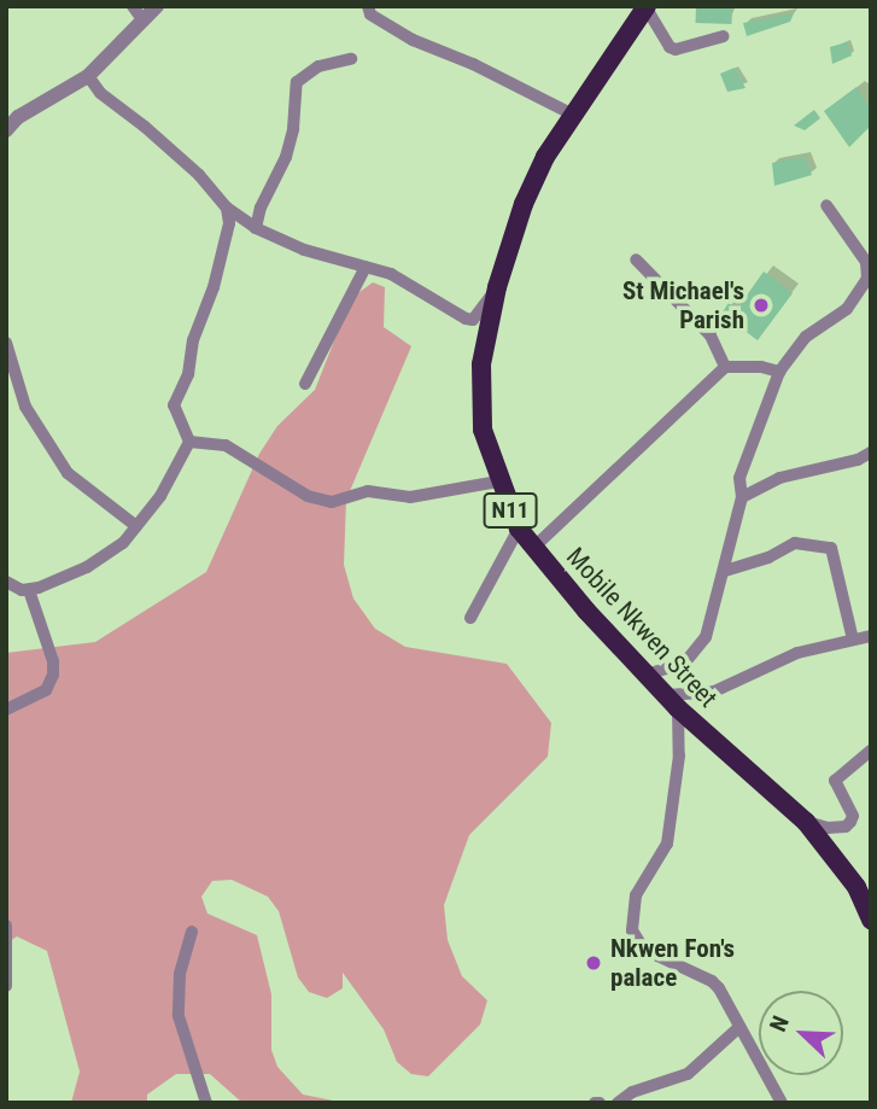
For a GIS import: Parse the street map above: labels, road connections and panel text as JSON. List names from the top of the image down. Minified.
{"streets":{"highway":["N11","Mobile Nkwen Street"]},"places":["St Michael's Parish","Nkwen Fon's palace"],"north":"top left"}
